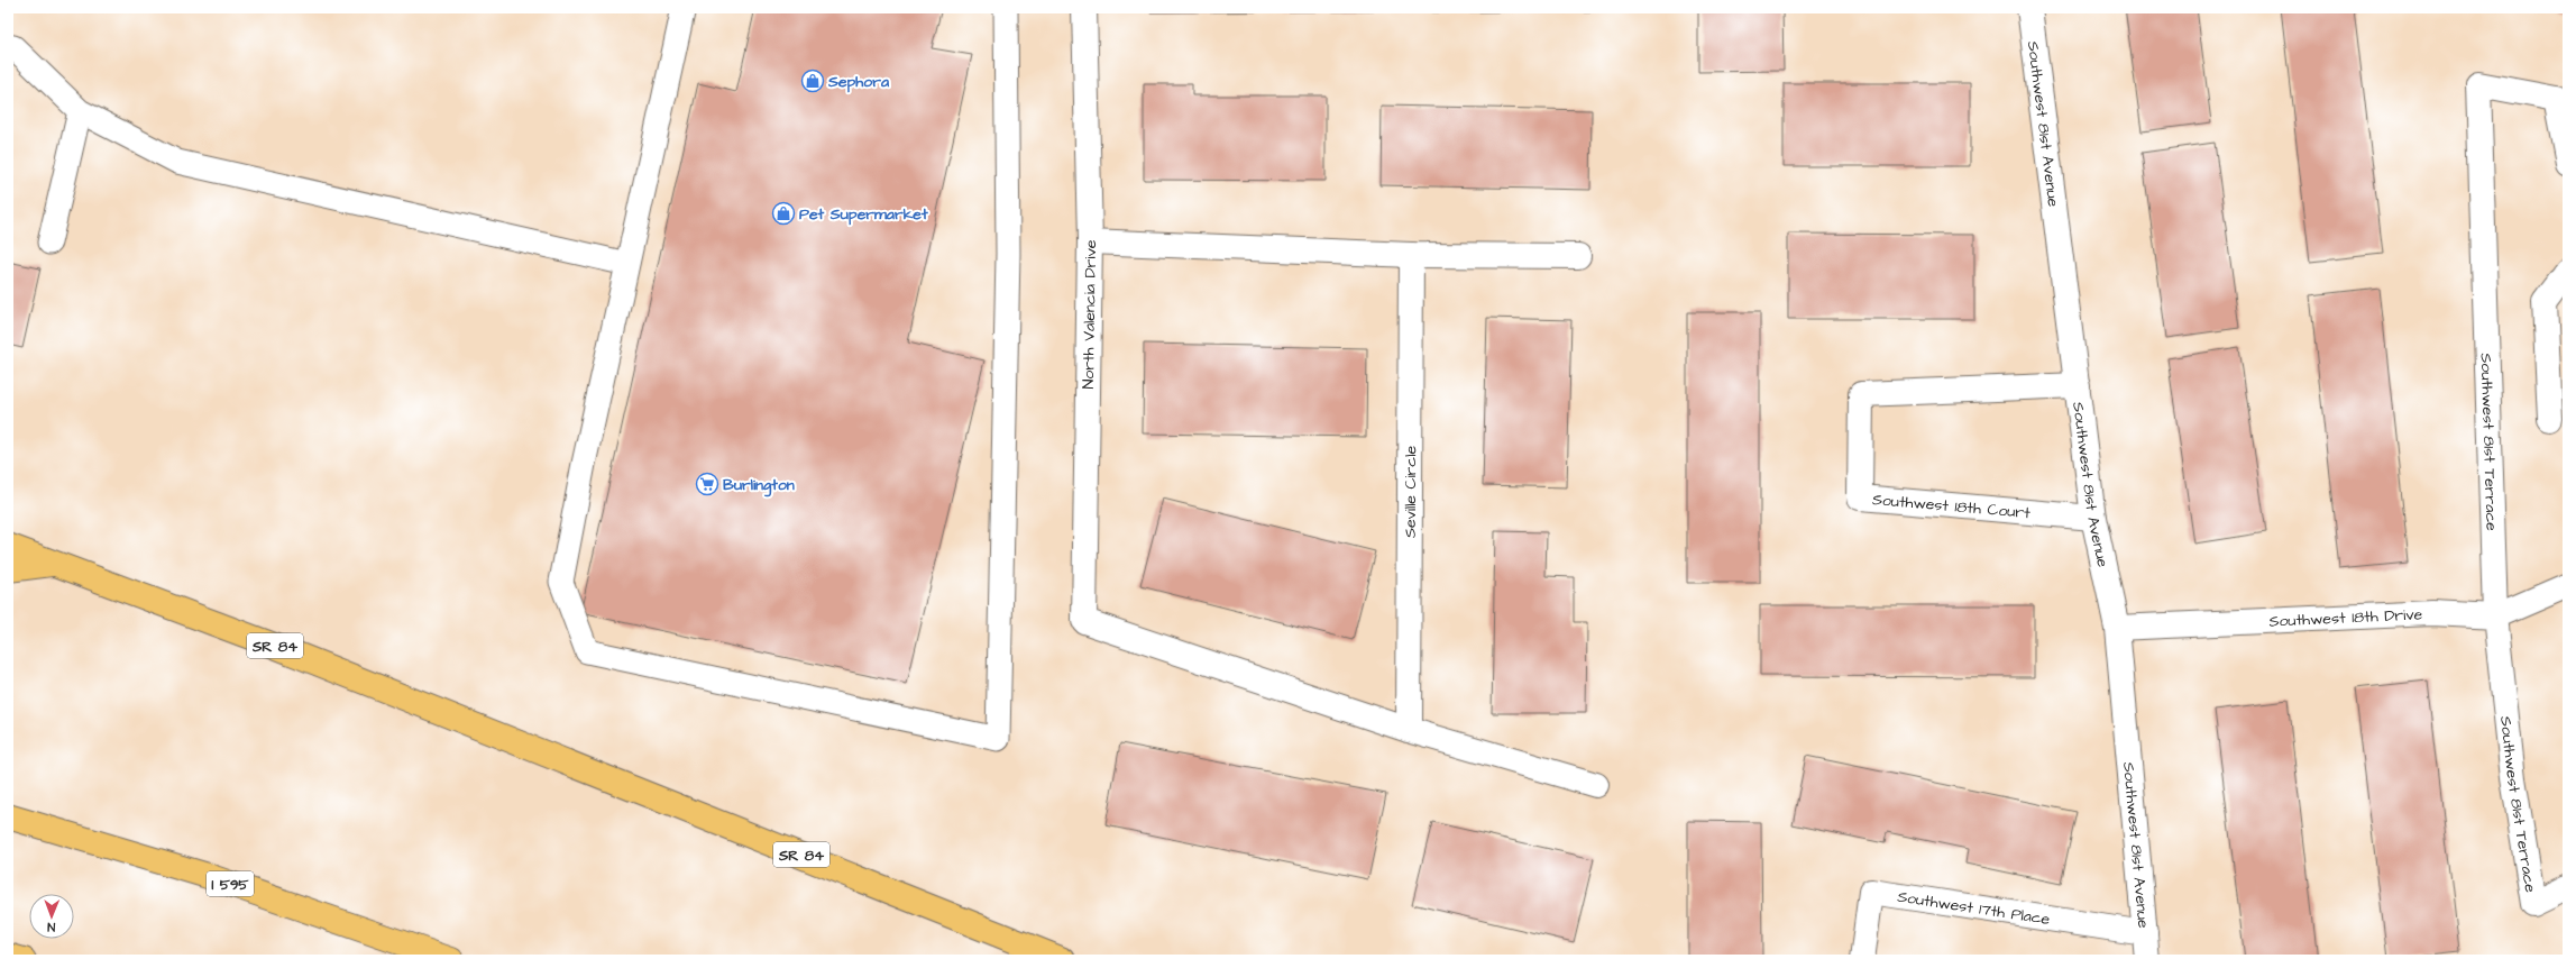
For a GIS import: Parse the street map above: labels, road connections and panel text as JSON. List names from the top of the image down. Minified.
{"streets":{"main road":["SR 84","I 595"],"street":["Southwest 81st Avenue","North Valencia Drive","Southwest 81st Terrace","Seville Circle","Southwest 18th Court","Southwest 18th Drive","Southwest 17th Place"]},"crossings":[["Southwest 81st Avenue","Southwest 18th Court"],["Southwest 81st Avenue","Southwest 18th Drive"],["Southwest 81st Avenue","Southwest 17th Place"],["North Valencia Drive","Seville Circle"],["Southwest 81st Terrace","Southwest 18th Drive"]],"places":{"shop":["Sephora","Pet Supermarket"],"supermarket":["Burlington"]},"north":"bottom"}
